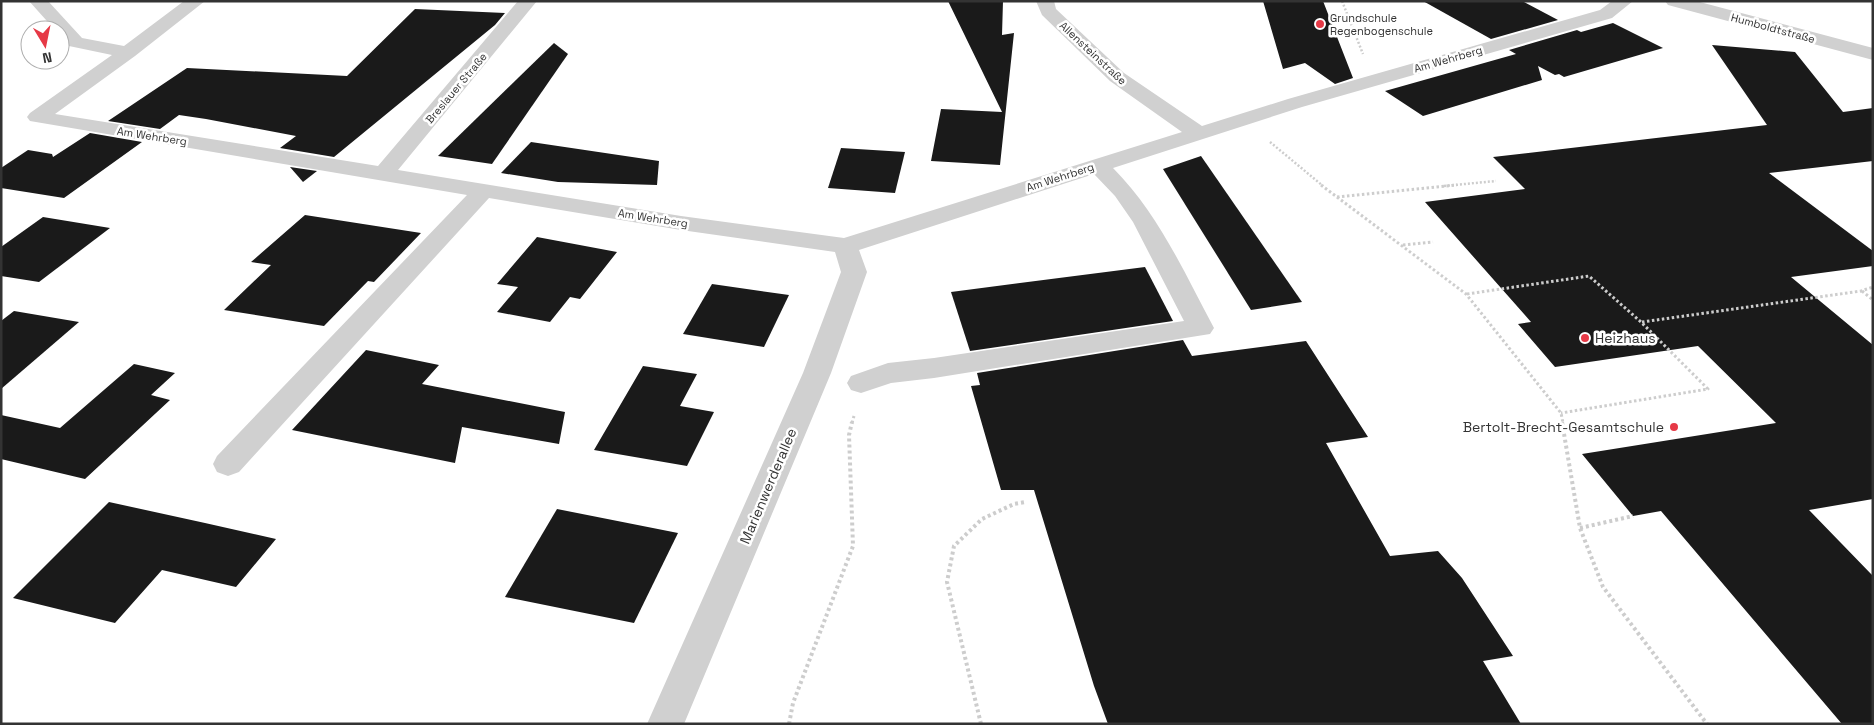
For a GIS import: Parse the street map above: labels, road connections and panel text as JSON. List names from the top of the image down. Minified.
{"streets":{"street":["Humboldtstraße","Allensteinstraße","Am Wehrberg","Breslauer Straße","Marienwerderallee"]},"crossings":[["Allensteinstraße","Am Wehrberg"],["Am Wehrberg","Breslauer Straße"],["Am Wehrberg","Marienwerderallee"]],"places":["Grundschule Regenbogenschule","Heizhaus","Bertolt-Brecht-Gesamtschule"],"north":"bottom"}
